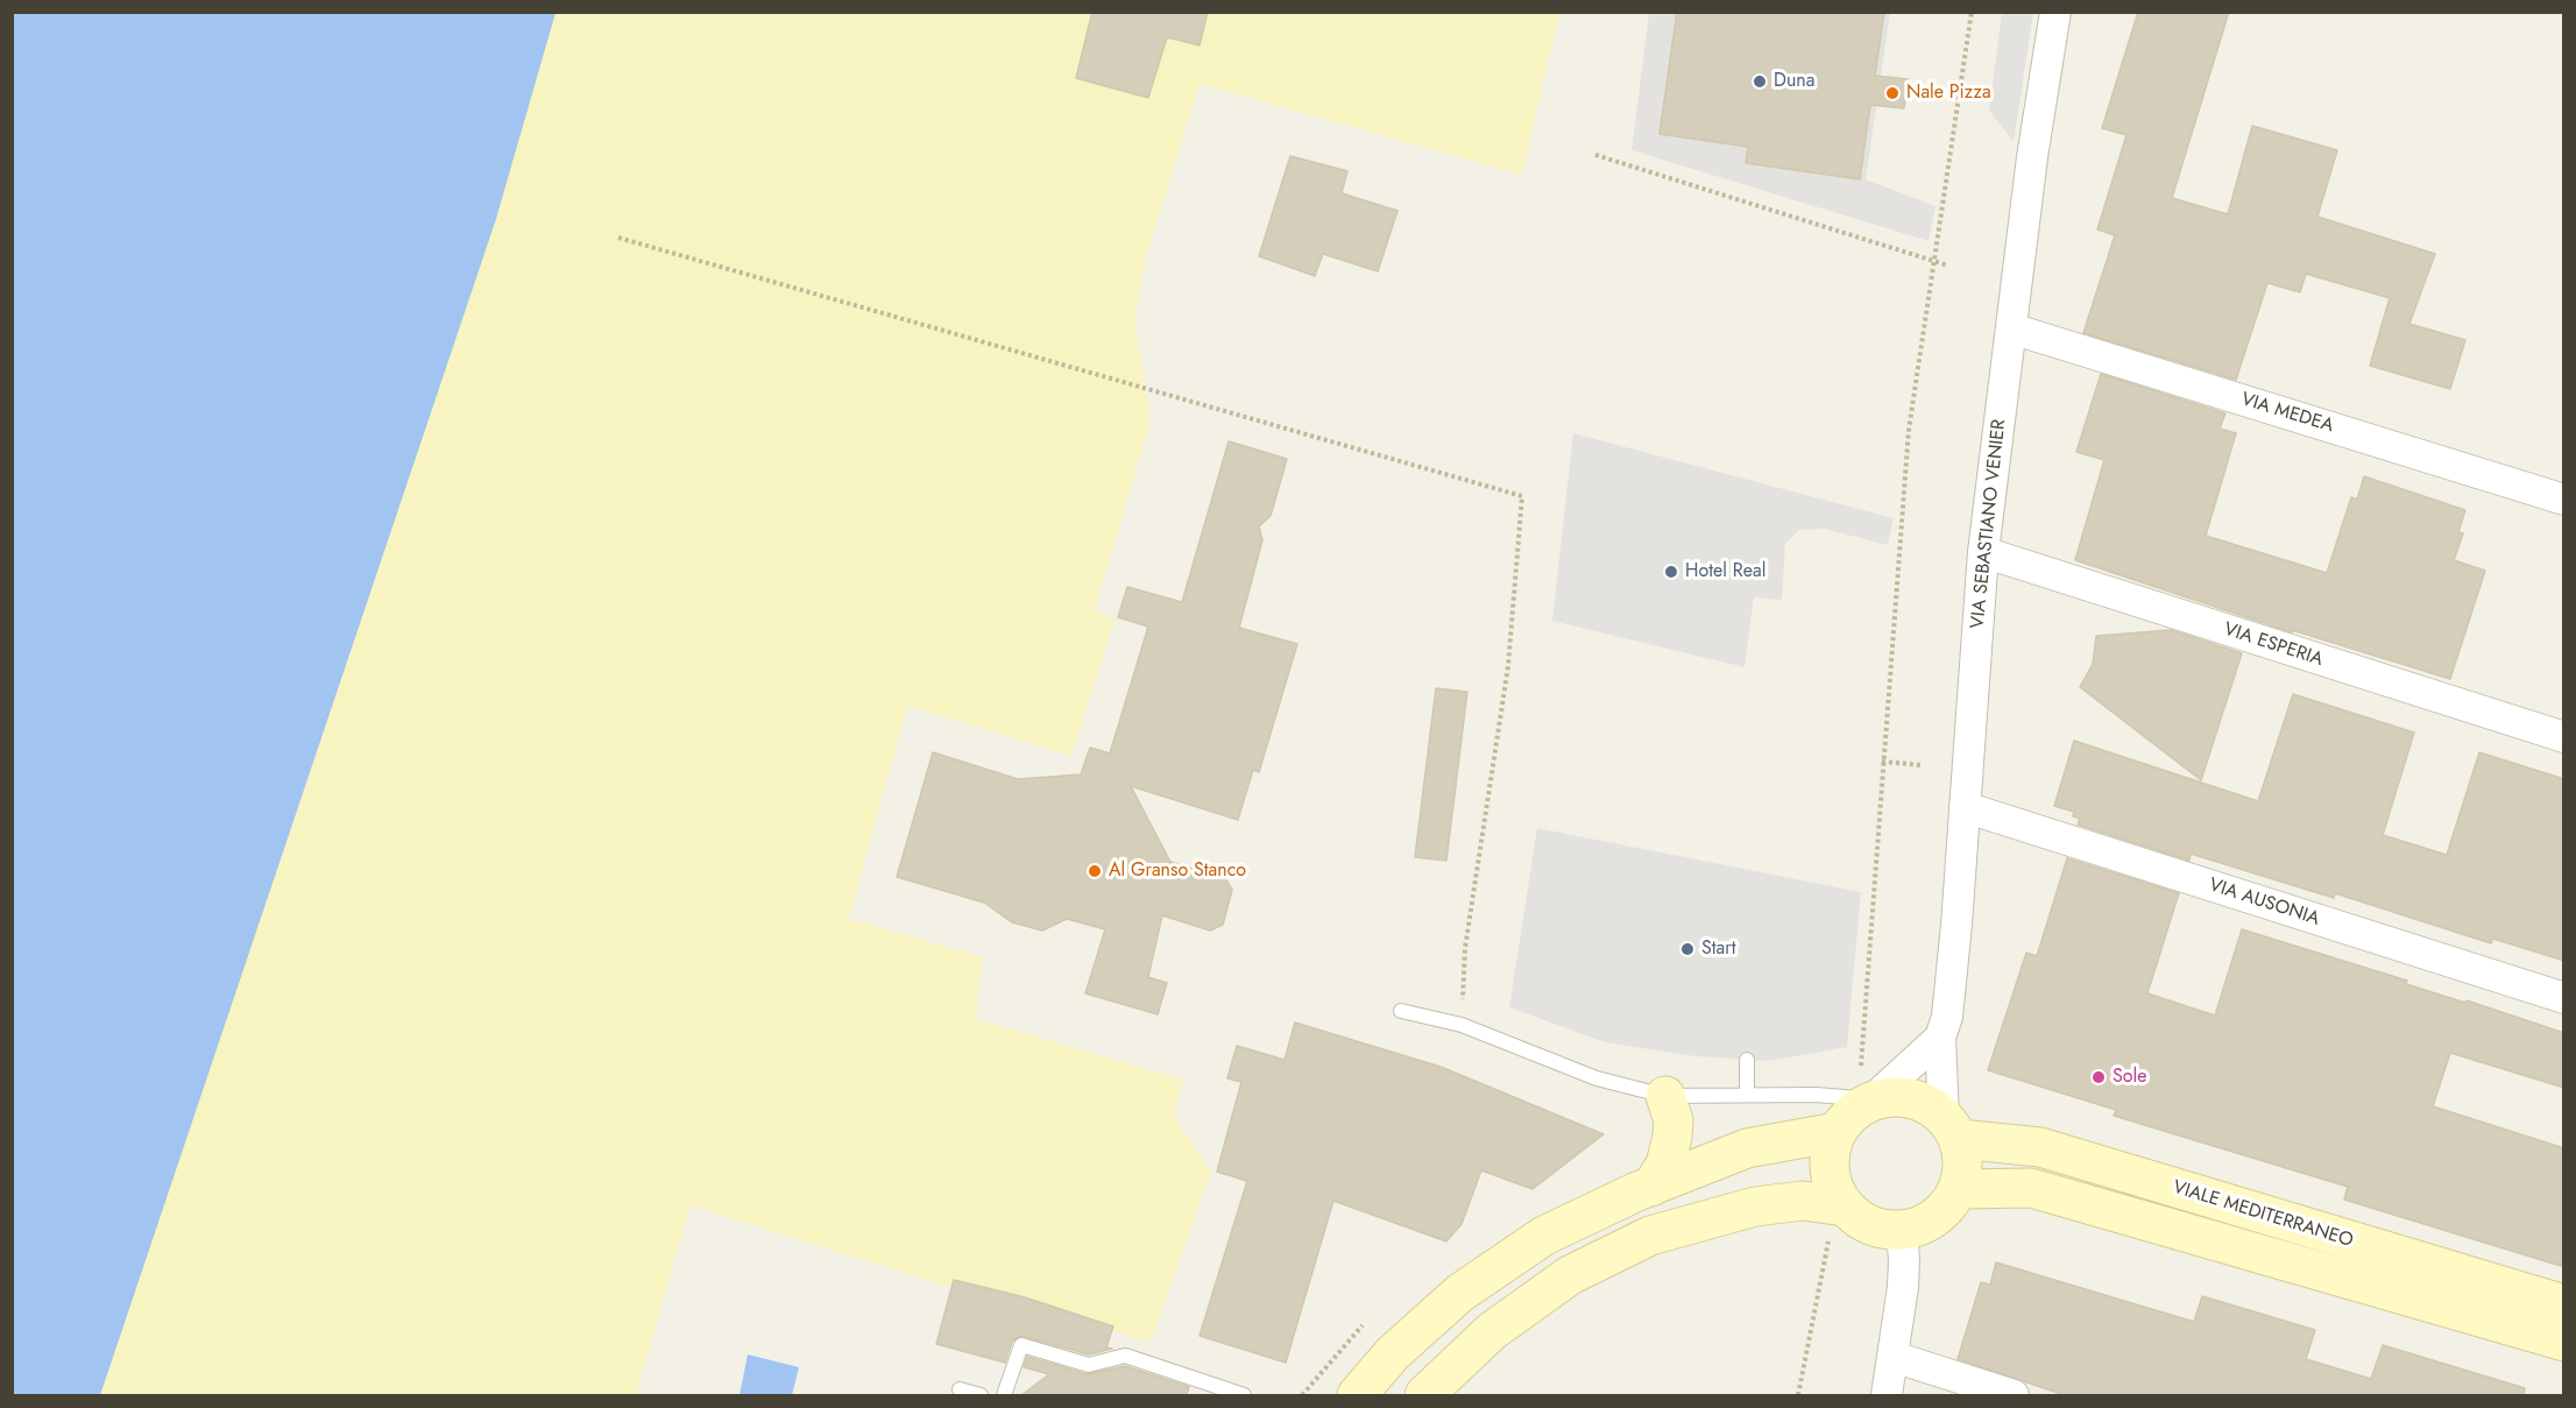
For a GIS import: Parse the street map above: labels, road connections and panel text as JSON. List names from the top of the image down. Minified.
{"streets":{"street":["VIA MEDEA","VIA SEBASTIANO VENIER","VIA ESPERIA","VIA AUSONIA","VIALE MEDITERRANEO"]},"crossings":[["VIA MEDEA","VIA SEBASTIANO VENIER"],["VIA SEBASTIANO VENIER","VIA ESPERIA"],["VIA SEBASTIANO VENIER","VIA AUSONIA"],["VIA SEBASTIANO VENIER","VIALE MEDITERRANEO"]],"places":["Duna","Nale Pizza","Hotel Real","Al Granso Stanco","Start","Sole"]}
